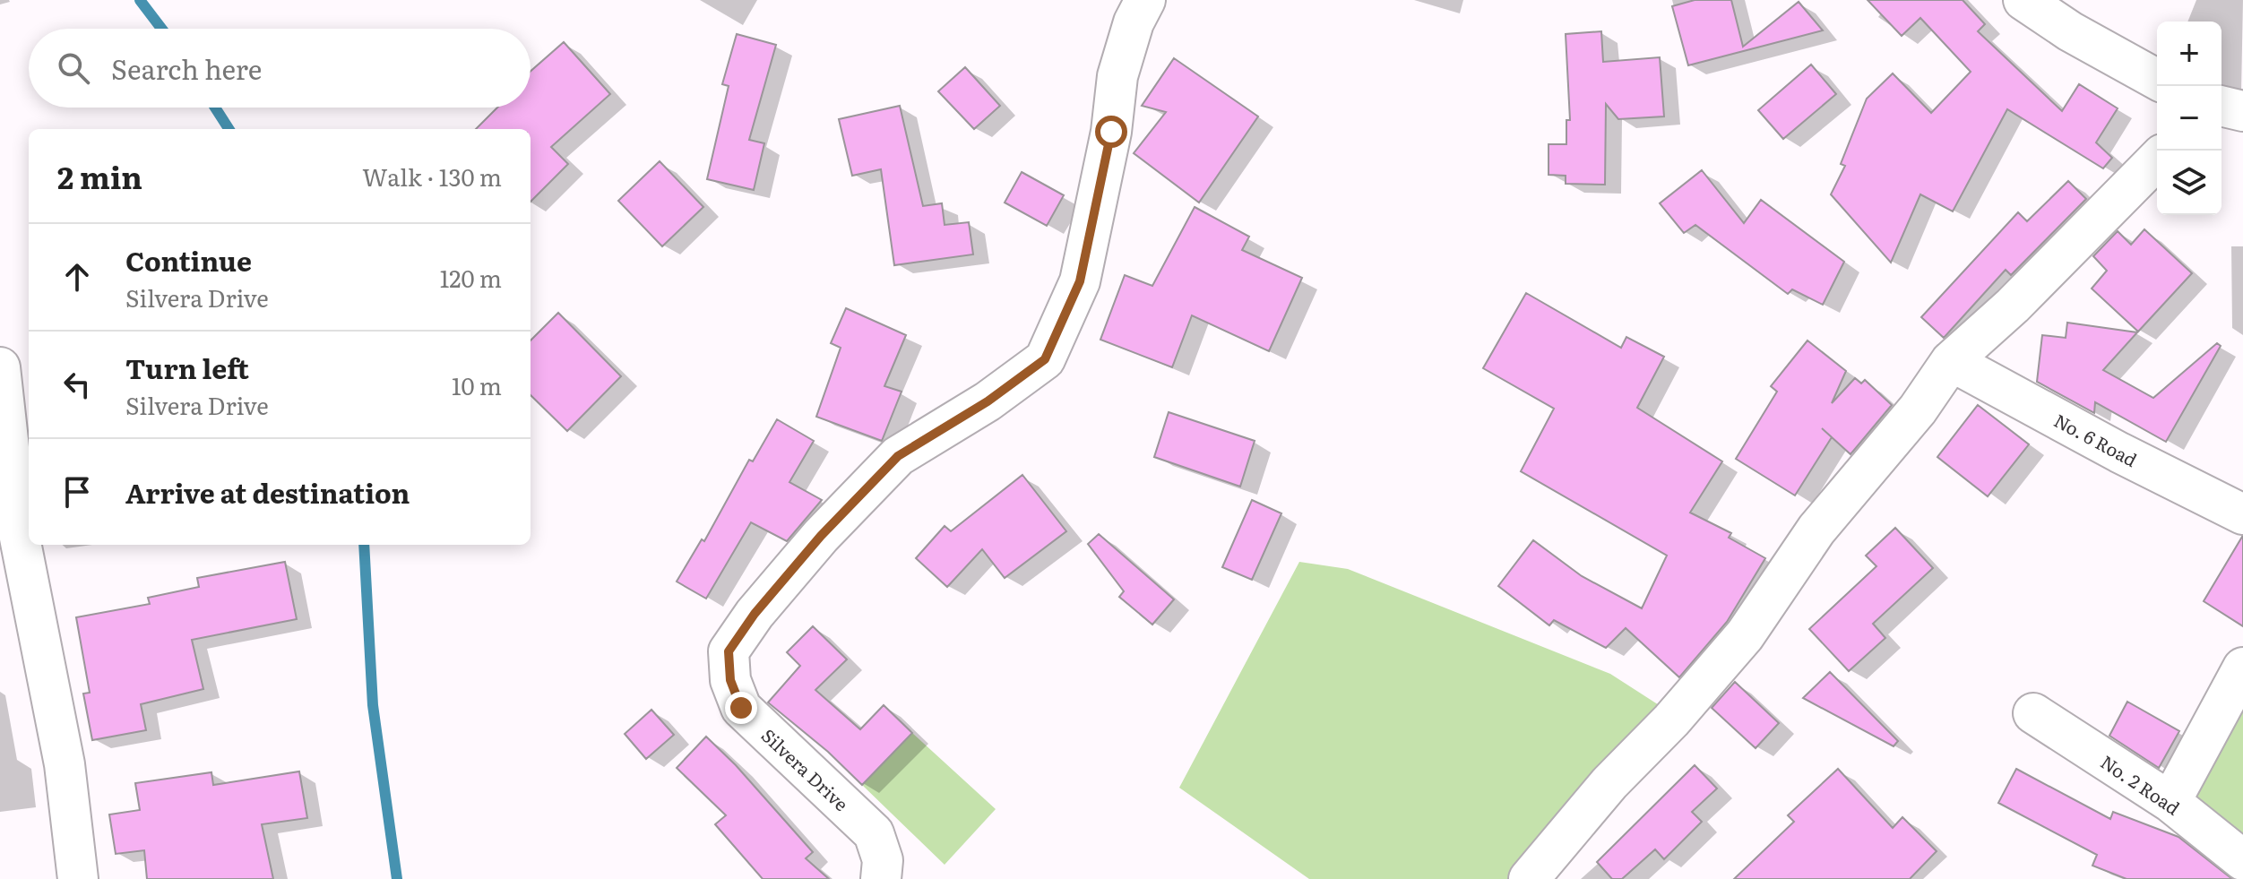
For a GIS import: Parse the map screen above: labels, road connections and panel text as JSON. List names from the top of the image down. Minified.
{"streets":{"street":["No. 6 Road","Silvera Drive","No. 2 Road"]},"page":{"map_buttons":["+","−"],"search":"Search here","heading":["2 min","Walk · 130 m"],"list":[["Continue","Silvera Drive","120 m"],["Turn left","Silvera Drive","10 m"],"Arrive at destination"]}}
